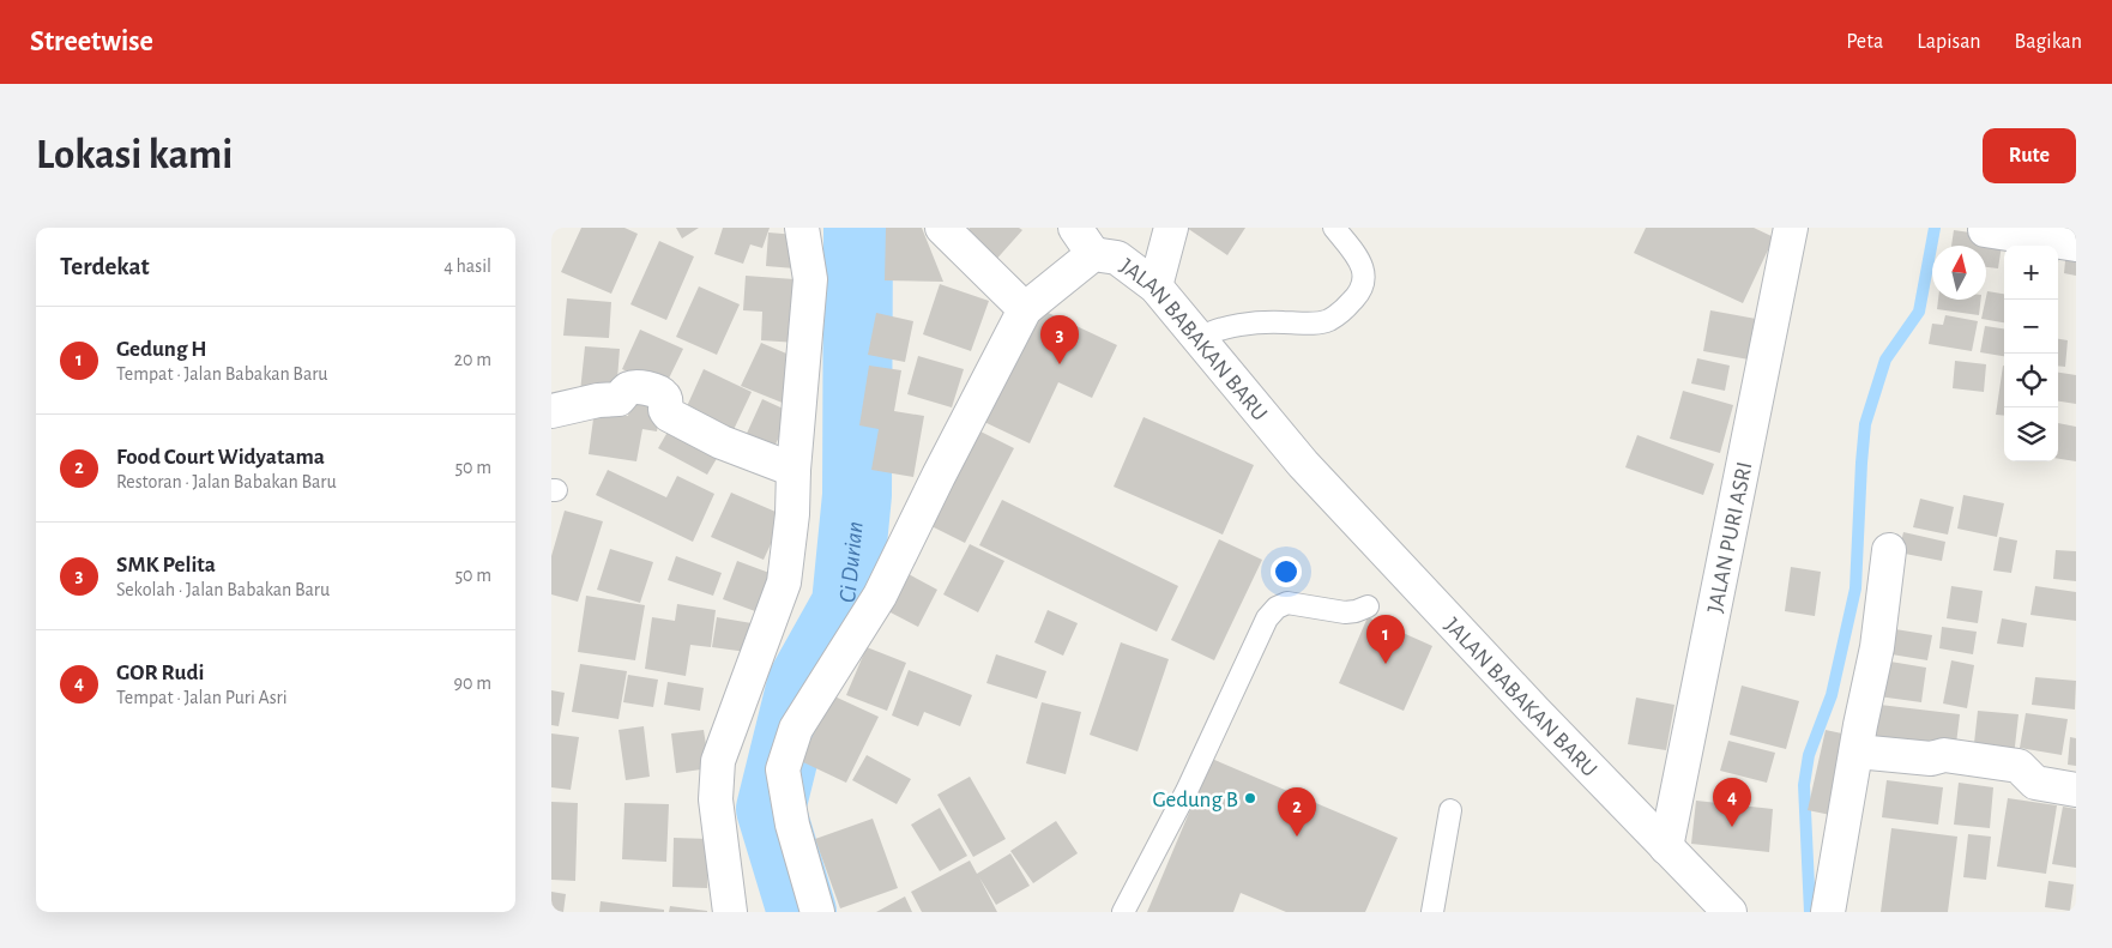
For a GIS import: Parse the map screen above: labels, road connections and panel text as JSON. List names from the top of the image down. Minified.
{"streets":{"street":["JALAN BABAKAN BARU","JALAN PURI ASRI"]},"crossings":[["JALAN BABAKAN BARU","JALAN PURI ASRI"]],"water":["Ci Durian"],"places":["Gedung B"],"north":"top","page":{"header":"Streetwise","nav":["Peta","Lapisan","Bagikan"],"buttons":"Rute","title":"Lokasi kami","heading":["Terdekat","4 hasil"],"map_buttons":["+","−"],"list":[{"mark":"1","name":"Gedung H","note":"Tempat · Jalan Babakan Baru","value":"20 m"},{"mark":"2","name":"Food Court Widyatama","note":"Restoran · Jalan Babakan Baru","value":"50 m"},{"mark":"3","name":"SMK Pelita","note":"Sekolah · Jalan Babakan Baru","value":"50 m"},{"mark":"4","name":"GOR Rudi","note":"Tempat · Jalan Puri Asri","value":"90 m"}],"pins":["3","1","4","2"]}}
